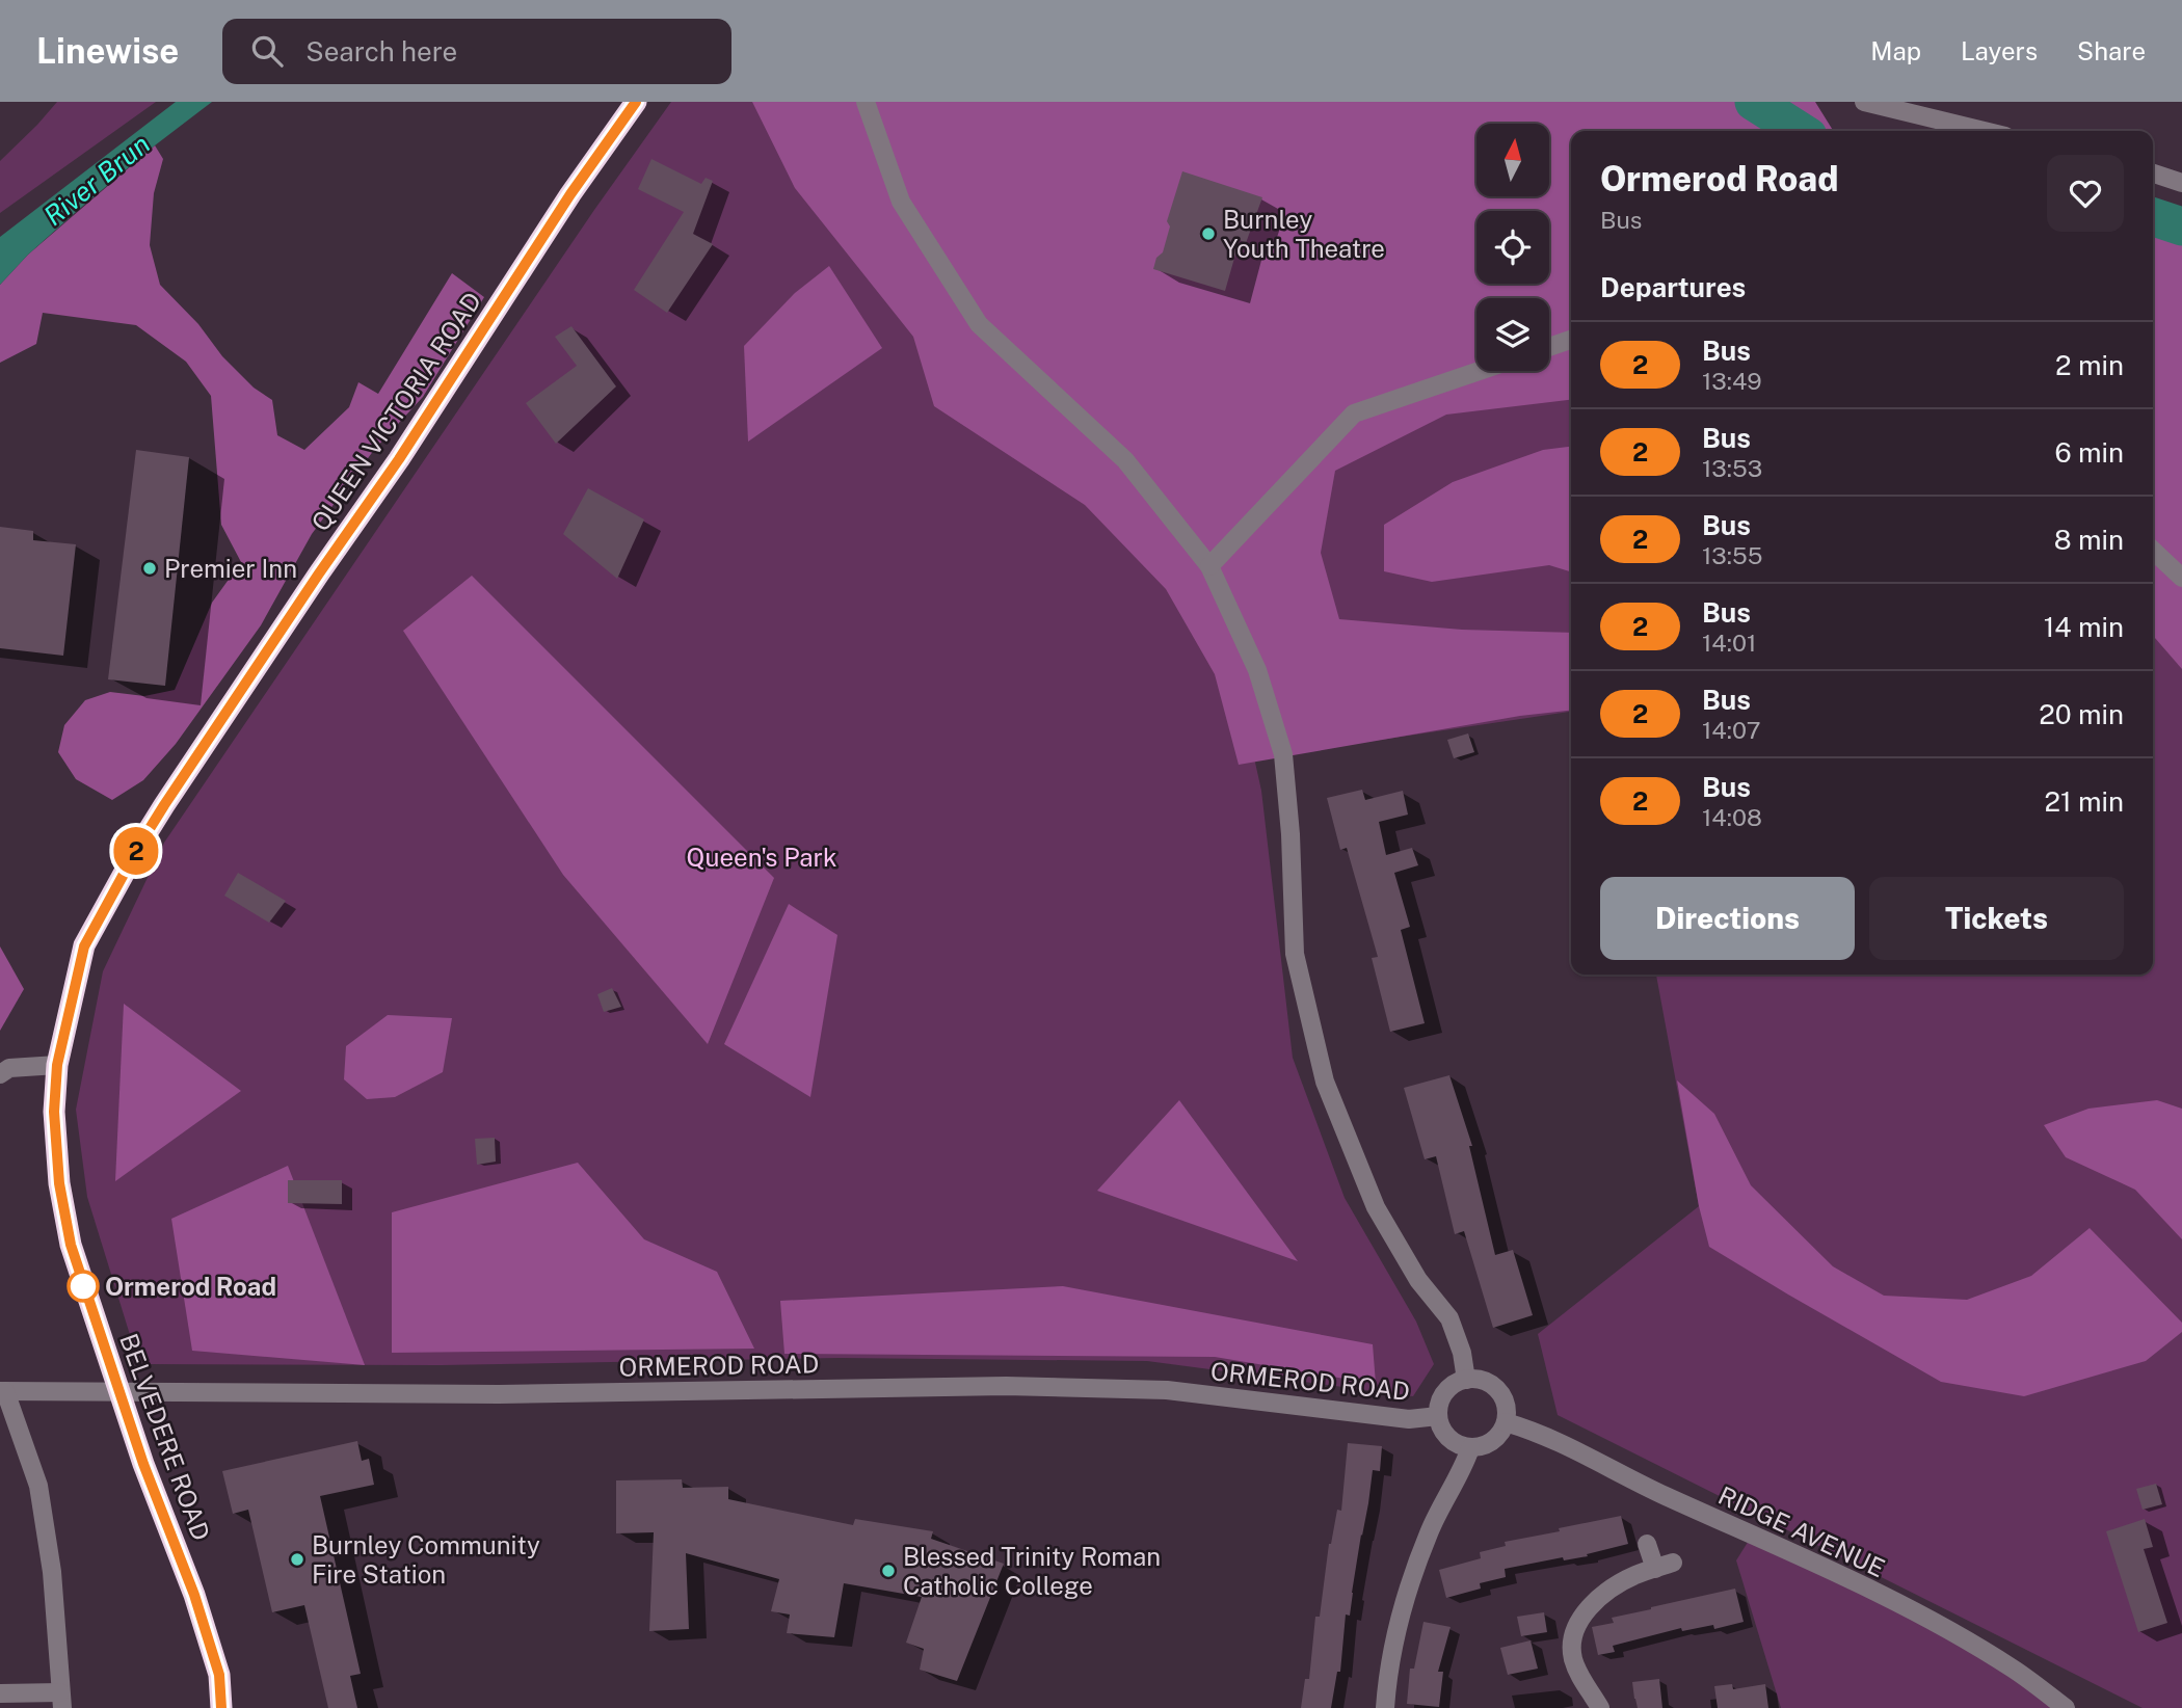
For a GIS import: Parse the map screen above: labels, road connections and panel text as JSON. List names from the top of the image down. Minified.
{"streets":{"highway":["QUEEN VICTORIA ROAD","BELVEDERE ROAD"],"street":["ORMEROD ROAD","RIDGE AVENUE"]},"crossings":[["QUEEN VICTORIA ROAD","BELVEDERE ROAD"],["ORMEROD ROAD","BELVEDERE ROAD"],["ORMEROD ROAD","RIDGE AVENUE"]],"water":["River Brun"],"parks":["Queen's Park"],"places":["Burnley Youth Theatre","Premier Inn","Ormerod Road","Burnley Community Fire Station","Blessed Trinity Roman Catholic College"],"lines":["bus line 2"],"north":"top","page":{"header":"Linewise","search":"Search here","nav":["Map","Layers","Share"],"on_map":"2","heading":[["Ormerod Road","Bus"],"Departures"],"list":[{"mark":"2","name":"Bus","note":"13:49","value":"2 min"},{"mark":"2","name":"Bus","note":"13:53","value":"6 min"},{"mark":"2","name":"Bus","note":"13:55","value":"8 min"},{"mark":"2","name":"Bus","note":"14:01","value":"14 min"},{"mark":"2","name":"Bus","note":"14:07","value":"20 min"},{"mark":"2","name":"Bus","note":"14:08","value":"21 min"}],"buttons":["Directions","Tickets"]}}
